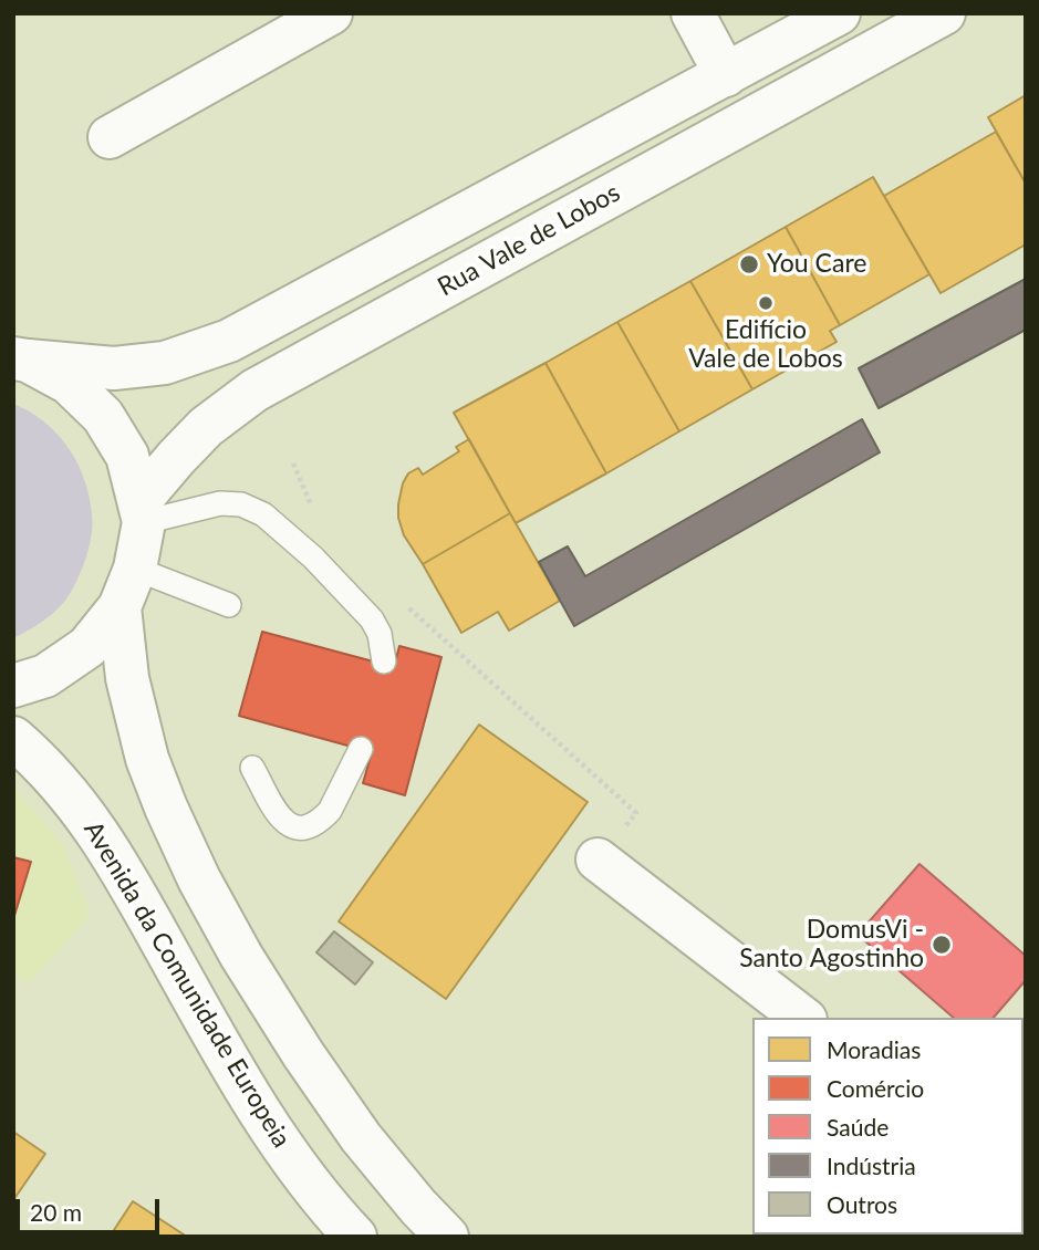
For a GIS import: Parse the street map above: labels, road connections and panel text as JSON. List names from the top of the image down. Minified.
{"streets":{"main road":["Rua Vale de Lobos","Avenida da Comunidade Europeia"]},"places":["You Care","Edifício Vale de Lobos","DomusVi - Santo Agostinho"],"legend":["Moradias","Comércio","Saúde","Indústria","Outros"],"scale_bar":"20 m"}
